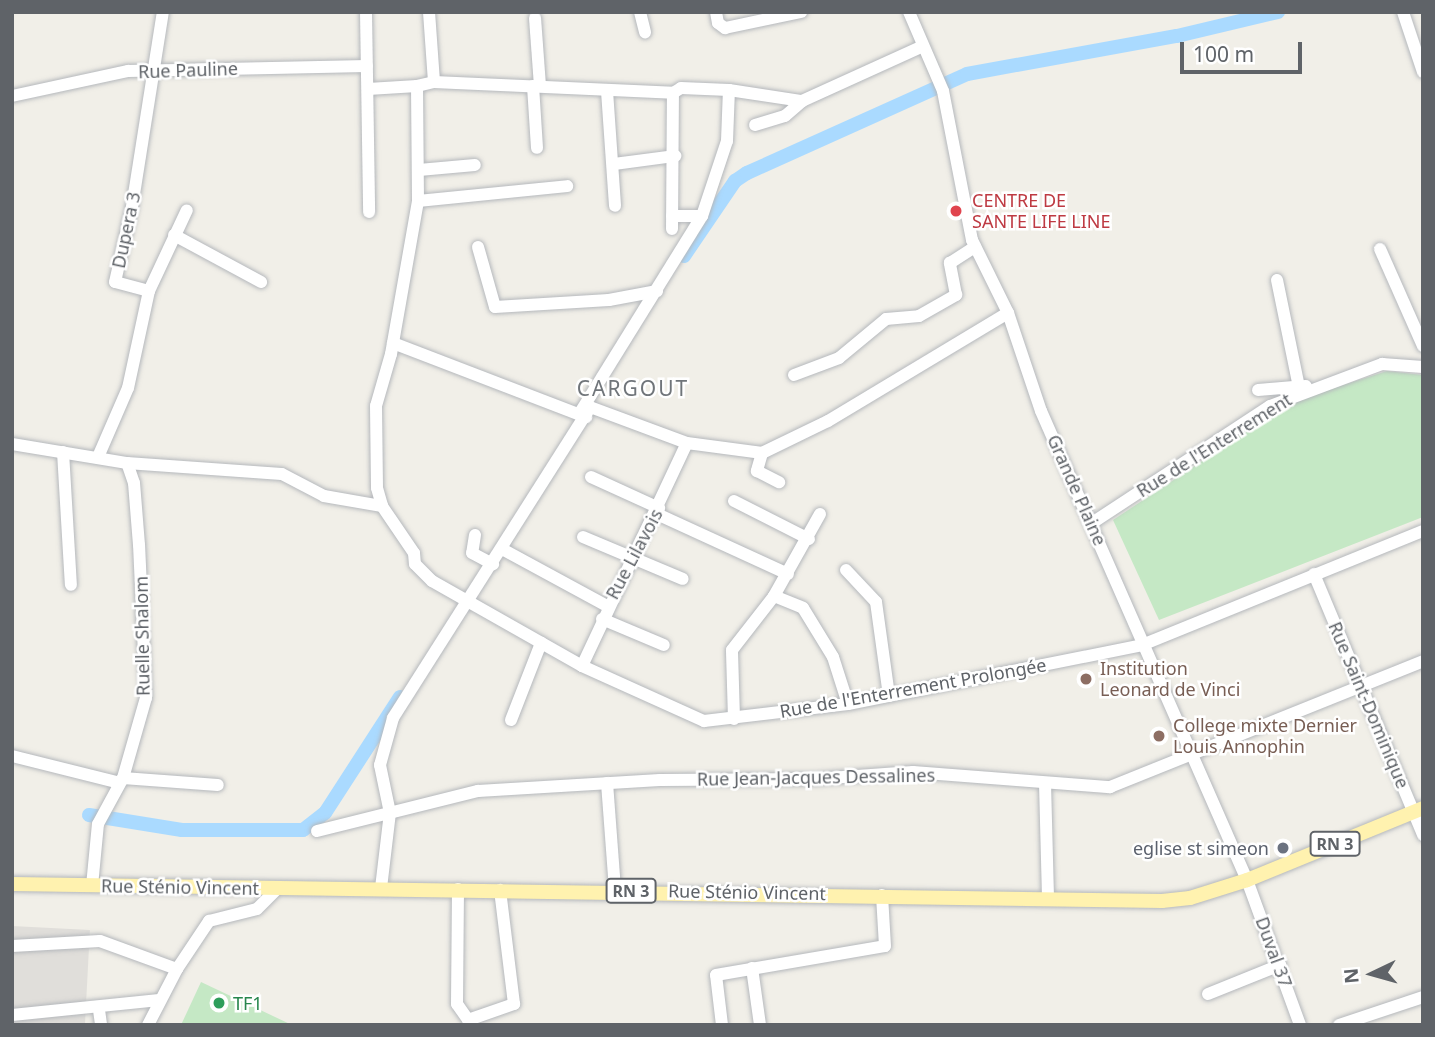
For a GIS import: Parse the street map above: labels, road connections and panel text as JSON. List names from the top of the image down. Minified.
{"streets":{"main road":["RN 3","Rue Sténio Vincent"],"street":["Rue Pauline","Dupera 3","Rue de l'Enterrement","Grande Plaine","Rue Lilavois","Ruelle Shalom","Rue de l'Enterrement Prolongée","Rue Saint-Dominique","Rue Jean-Jacques Dessalines","Duval 37"]},"crossings":[["Rue Pauline","Dupera 3"],["Rue de l'Enterrement","Grande Plaine"],["Grande Plaine","Rue de l'Enterrement Prolongée"],["Grande Plaine","Rue Jean-Jacques Dessalines"],["Grande Plaine","Rue Sténio Vincent"],["Grande Plaine","Duval 37"],["Rue Lilavois","Rue de l'Enterrement Prolongée"],["Ruelle Shalom","Rue Sténio Vincent"],["Rue Saint-Dominique","Rue Jean-Jacques Dessalines"],["Rue Saint-Dominique","Rue Sténio Vincent"],["Rue Sténio Vincent","Duval 37"]],"districts":["CARGOUT"],"places":["CENTRE DE SANTE LIFE LINE","Institution Leonard de Vinci","College mixte Dernier Louis Annophin","eglise st simeon","TF1"],"scale_bar":"100 m","north":"left"}
